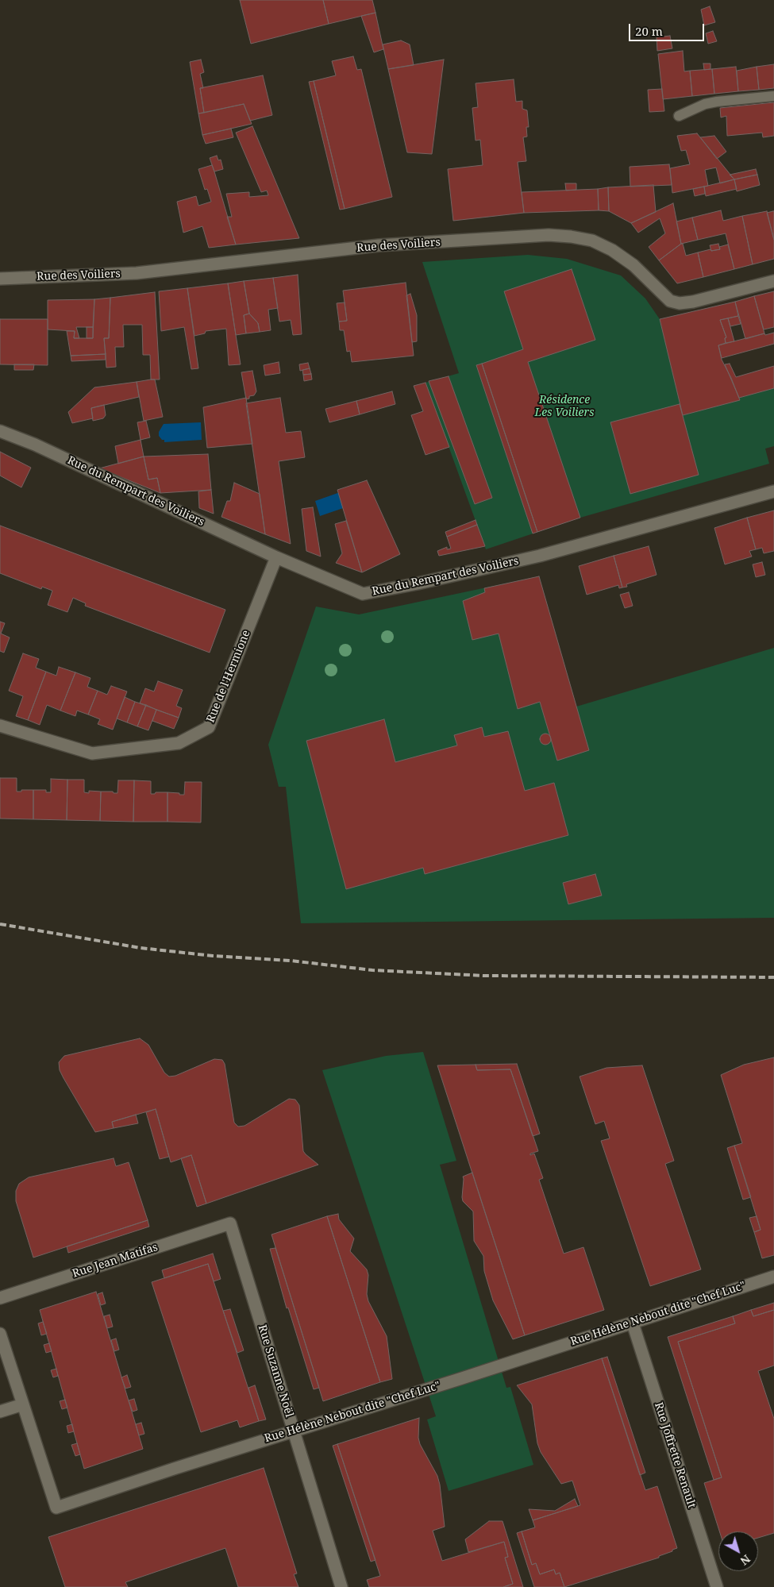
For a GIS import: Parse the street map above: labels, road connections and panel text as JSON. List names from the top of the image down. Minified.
{"streets":{"street":["Rue des Voiliers","Rue du Rempart des Voiliers","Rue de l'Hermione","Rue Jean Matifas","Rue Hélène Nebout dite \"Chef Luc\"","Rue Suzanne Noël","Rue Joffrette Renault"]},"crossings":[["Rue du Rempart des Voiliers","Rue de l'Hermione"],["Rue Jean Matifas","Rue Suzanne Noël"],["Rue Hélène Nebout dite \"Chef Luc\"","Rue Suzanne Noël"],["Rue Hélène Nebout dite \"Chef Luc\"","Rue Joffrette Renault"]],"parks":["Résidence Les Voiliers"],"scale_bar":"20 m","north":"bottom right"}
